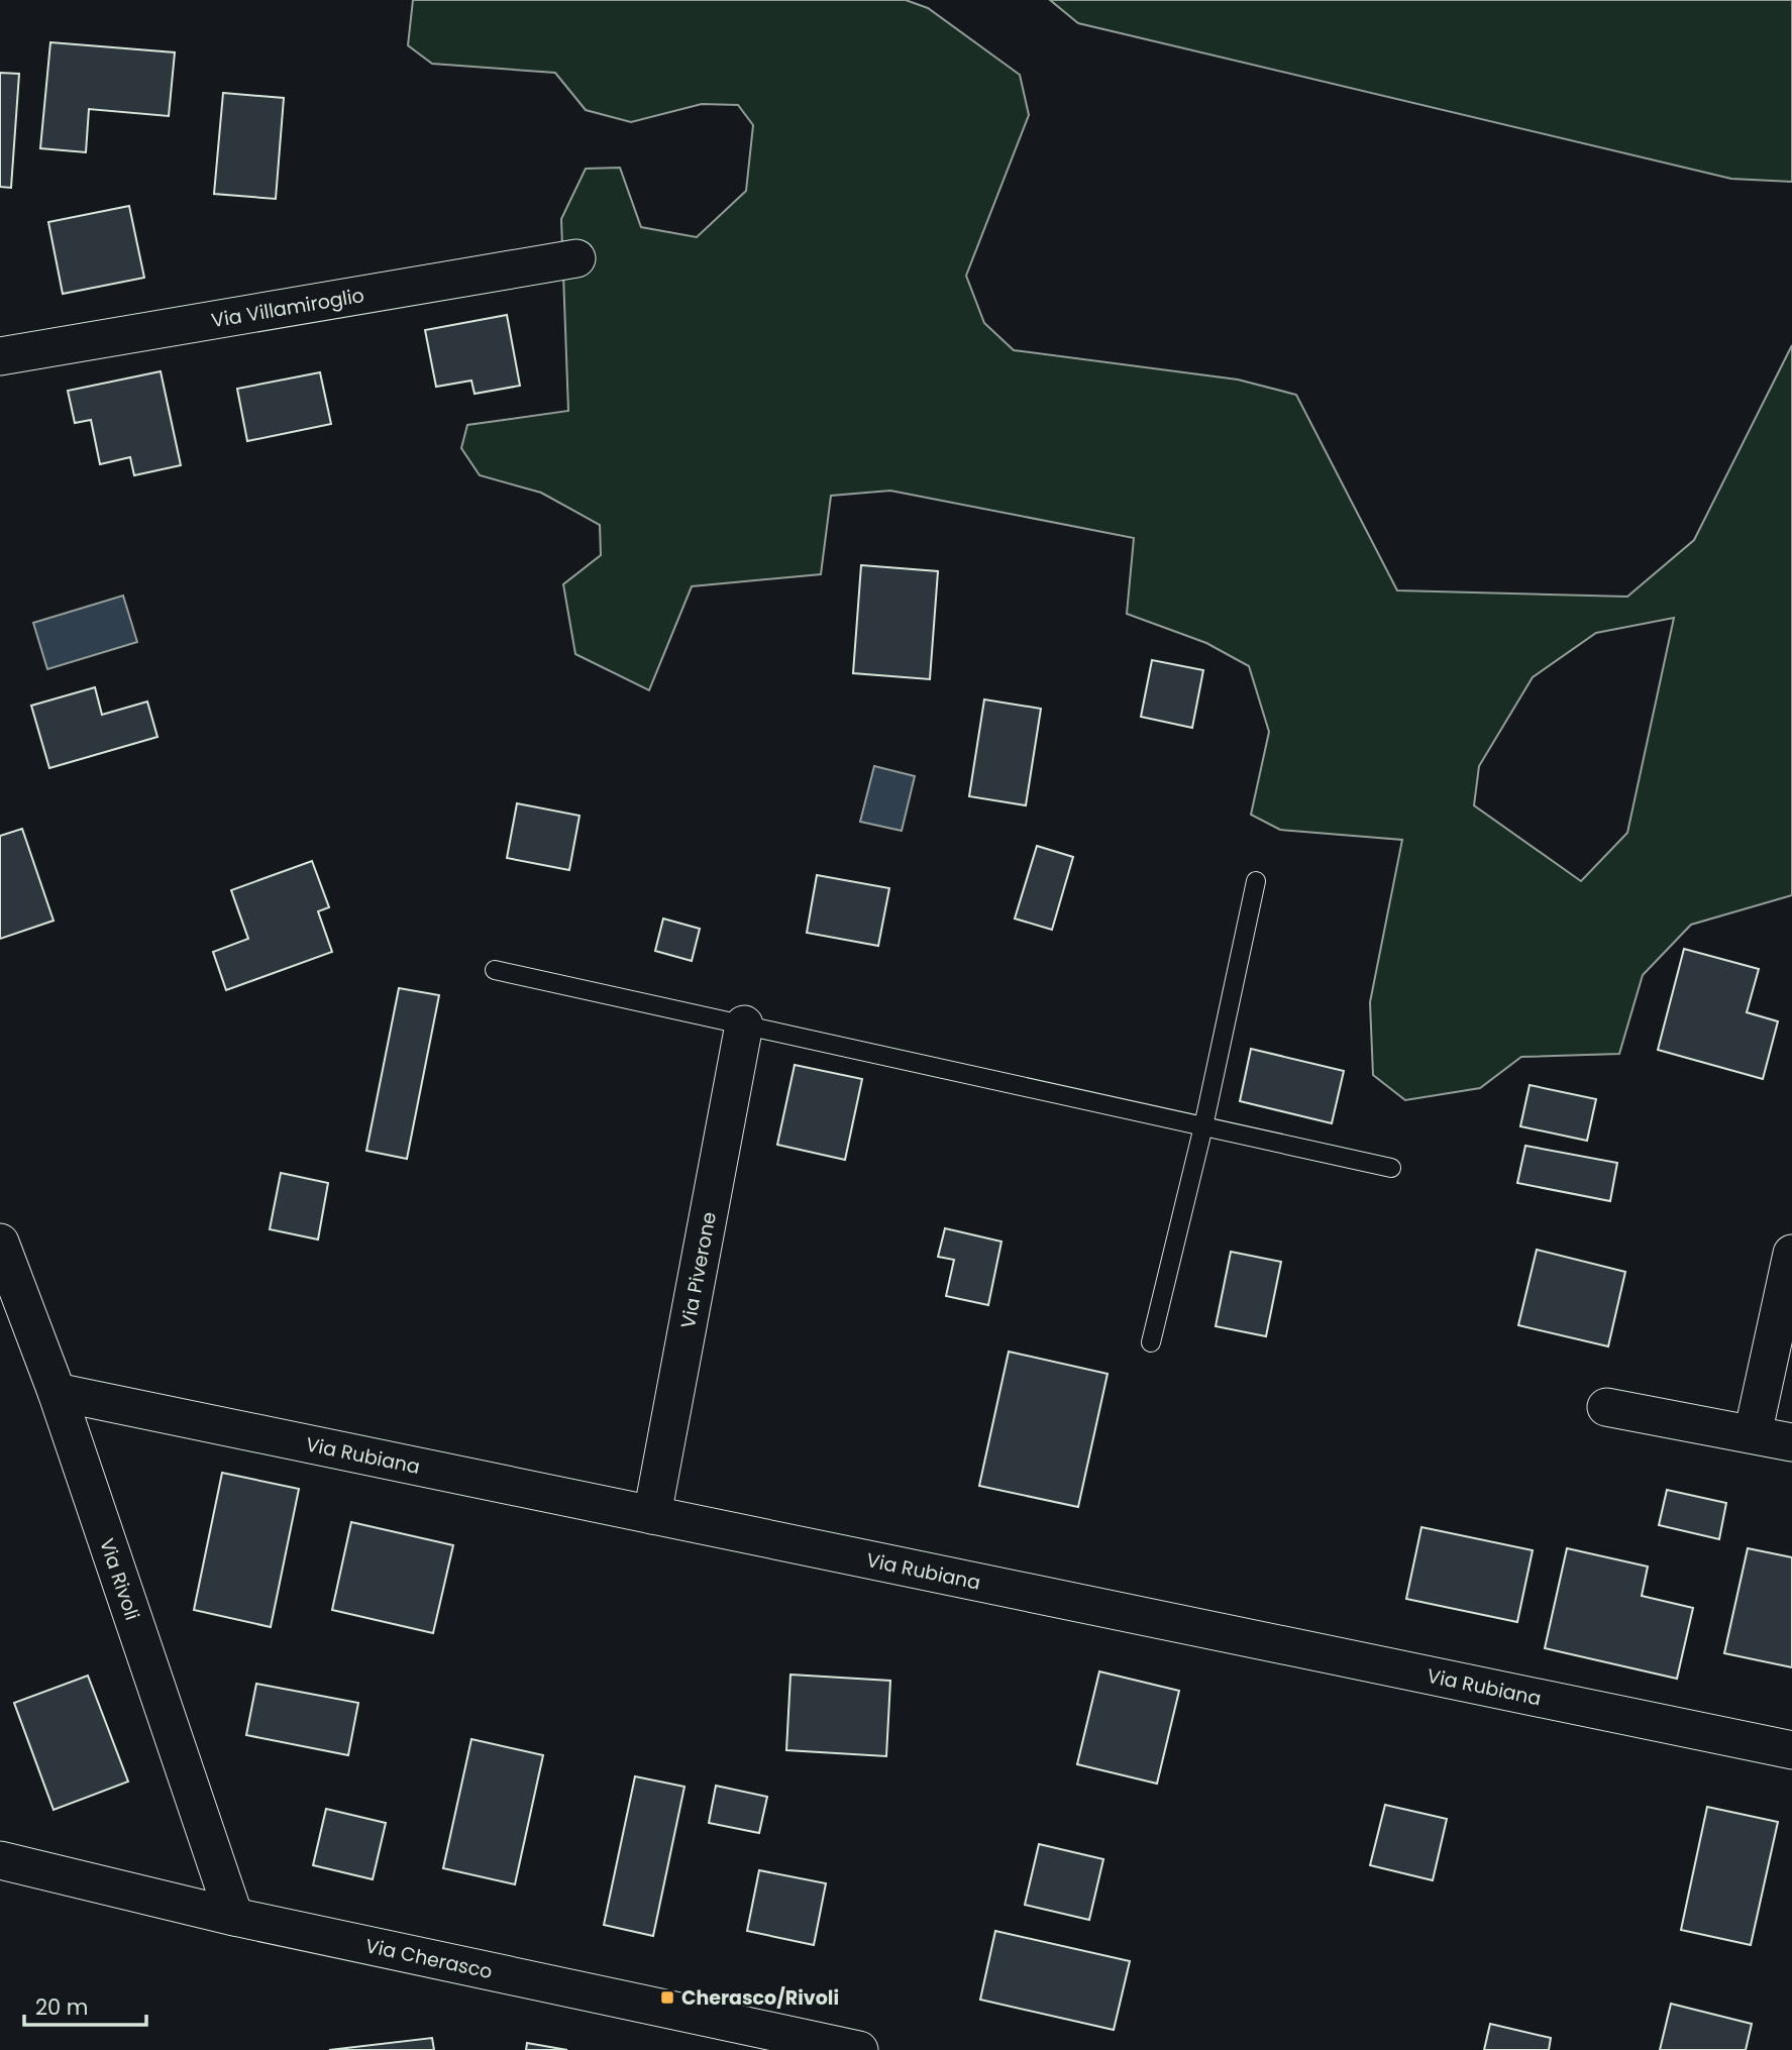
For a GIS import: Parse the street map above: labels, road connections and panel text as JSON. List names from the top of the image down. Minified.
{"streets":{"street":["Via Villamiroglio","Via Piverone","Via Rubiana","Via Rivoli","Via Cherasco"]},"crossings":[["Via Piverone","Via Rubiana"],["Via Rubiana","Via Rivoli"],["Via Rivoli","Via Cherasco"]],"places":{"transit":["Cherasco/Rivoli"]},"scale_bar":"20 m"}
